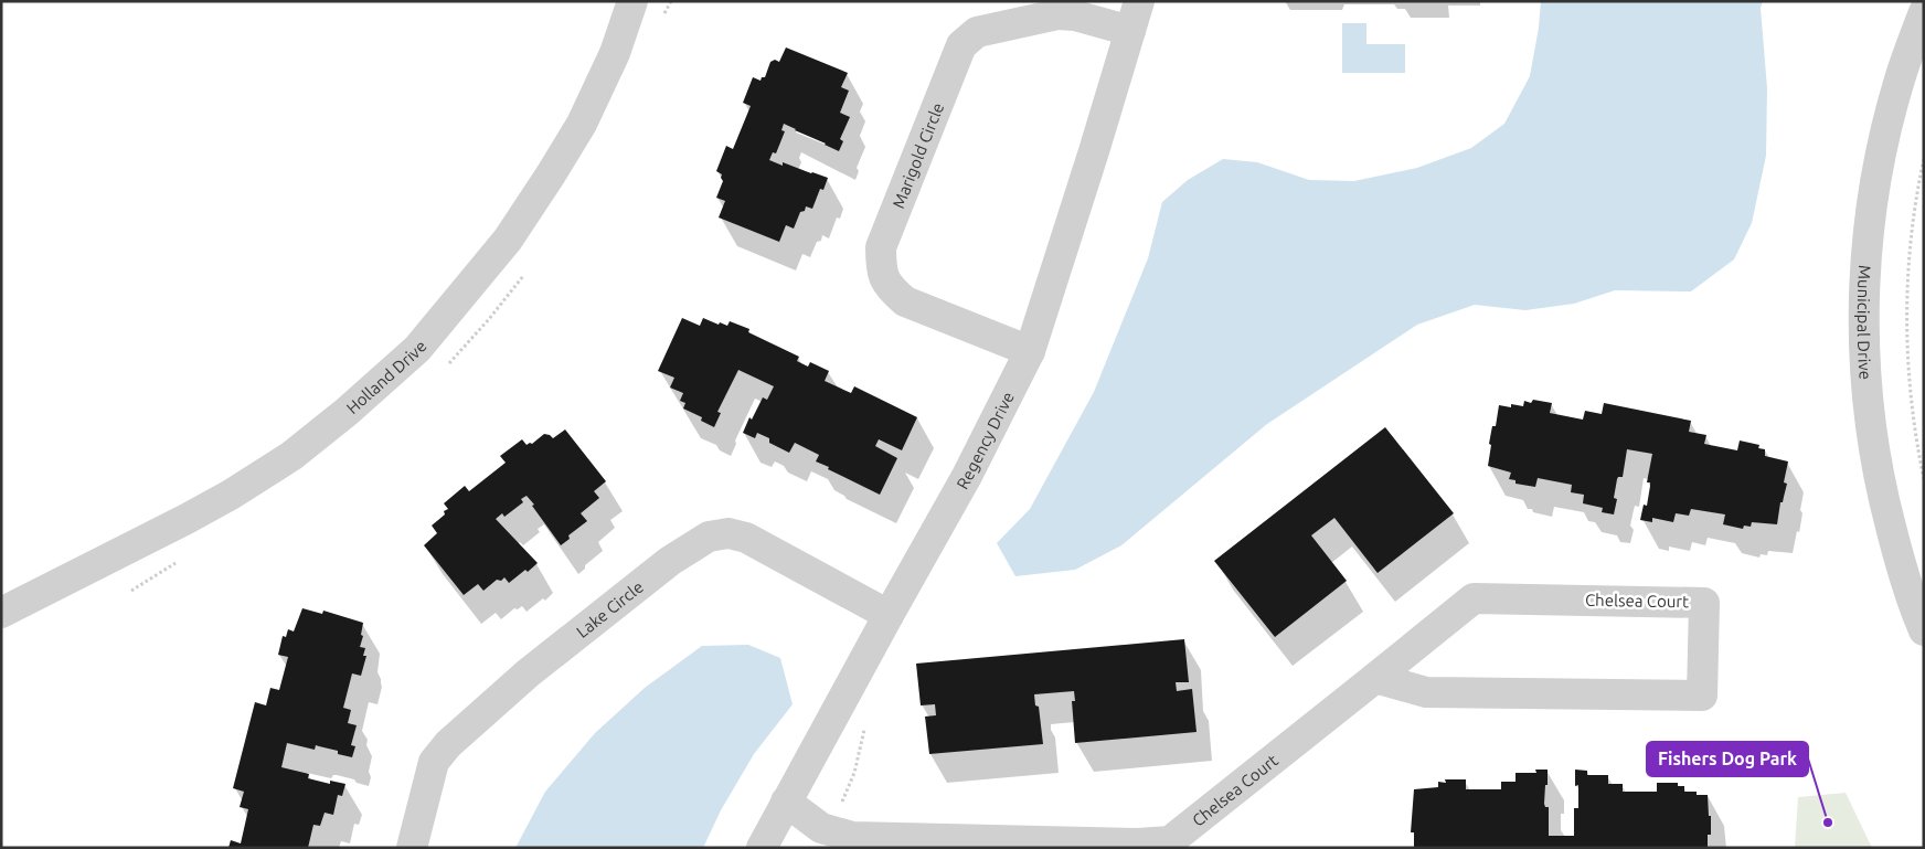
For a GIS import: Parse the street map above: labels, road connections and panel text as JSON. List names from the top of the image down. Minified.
{"streets":{"street":["Marigold Circle","Municipal Drive","Holland Drive","Regency Drive","Chelsea Court","Lake Circle"]},"crossings":[["Marigold Circle","Regency Drive"],["Regency Drive","Chelsea Court"],["Regency Drive","Lake Circle"]],"places":["Fishers Dog Park"]}
